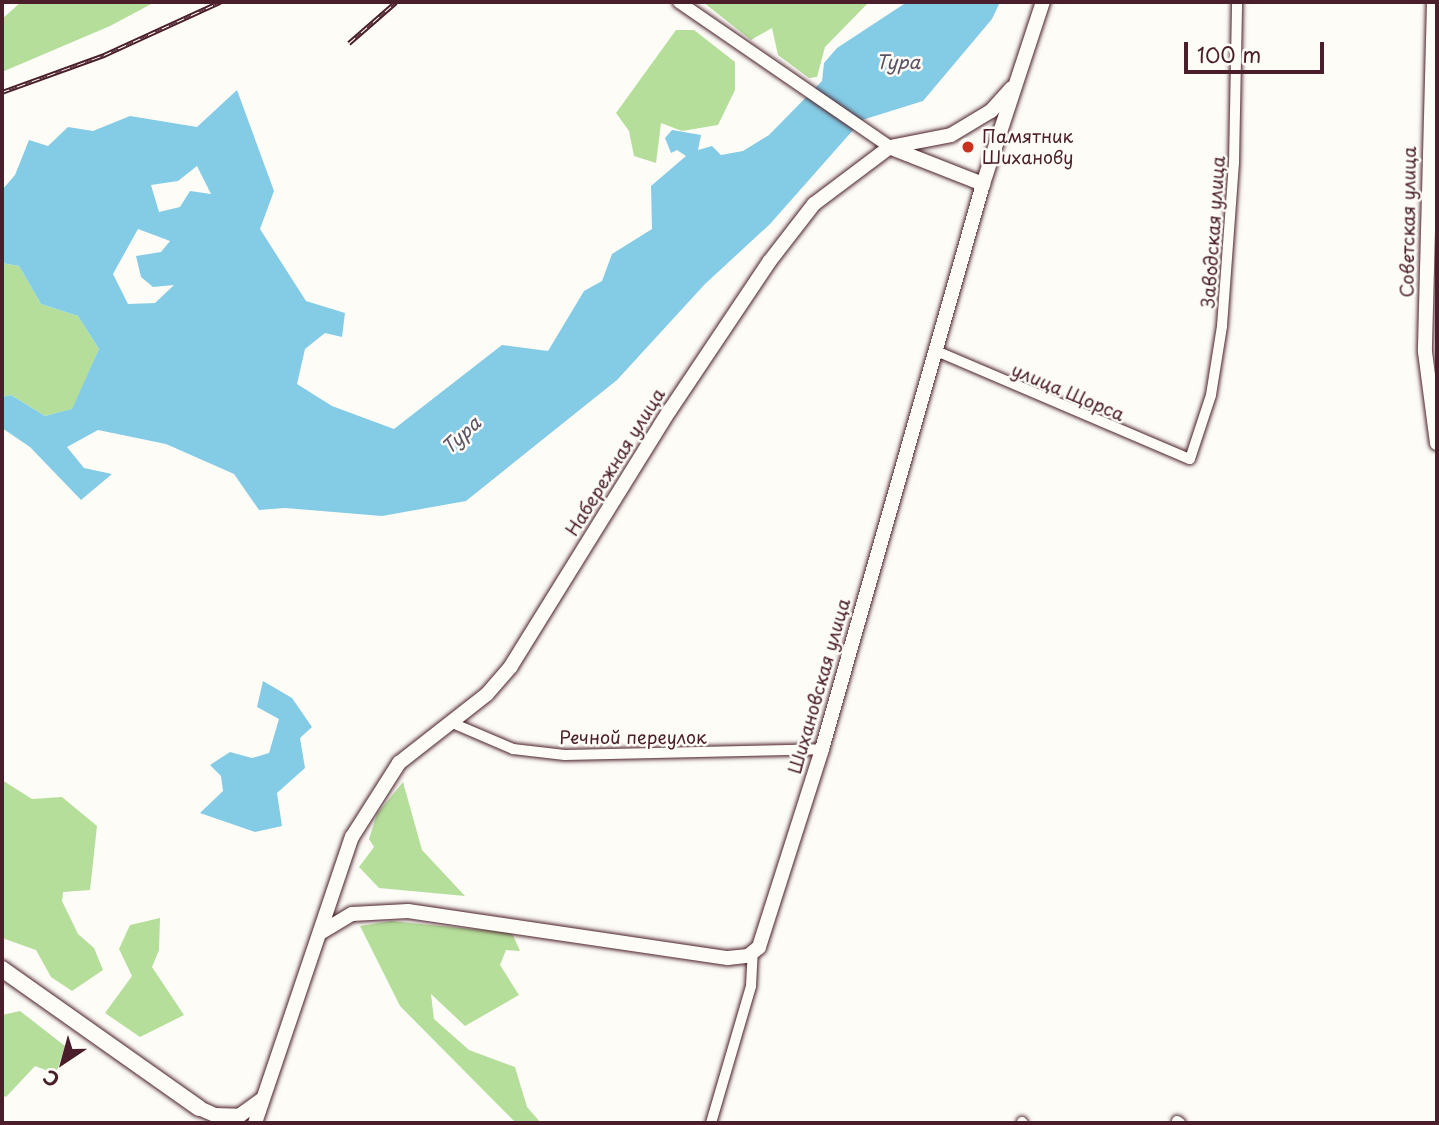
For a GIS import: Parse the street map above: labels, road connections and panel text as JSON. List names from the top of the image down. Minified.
{"streets":{"main road":["Советская улица","Набережная улица","Шихановская улица"],"street":["Заводская улица","улица Щорса","Речной переулок"]},"crossings":[["Заводская улица","улица Щорса"],["улица Щорса","Шихановская улица"],["Набережная улица","Шихановская улица"],["Набережная улица","Речной переулок"],["Шихановская улица","Речной переулок"]],"water":["Тура"],"places":["Памятник Шиханову"],"scale_bar":"100 m","north":"bottom left"}
